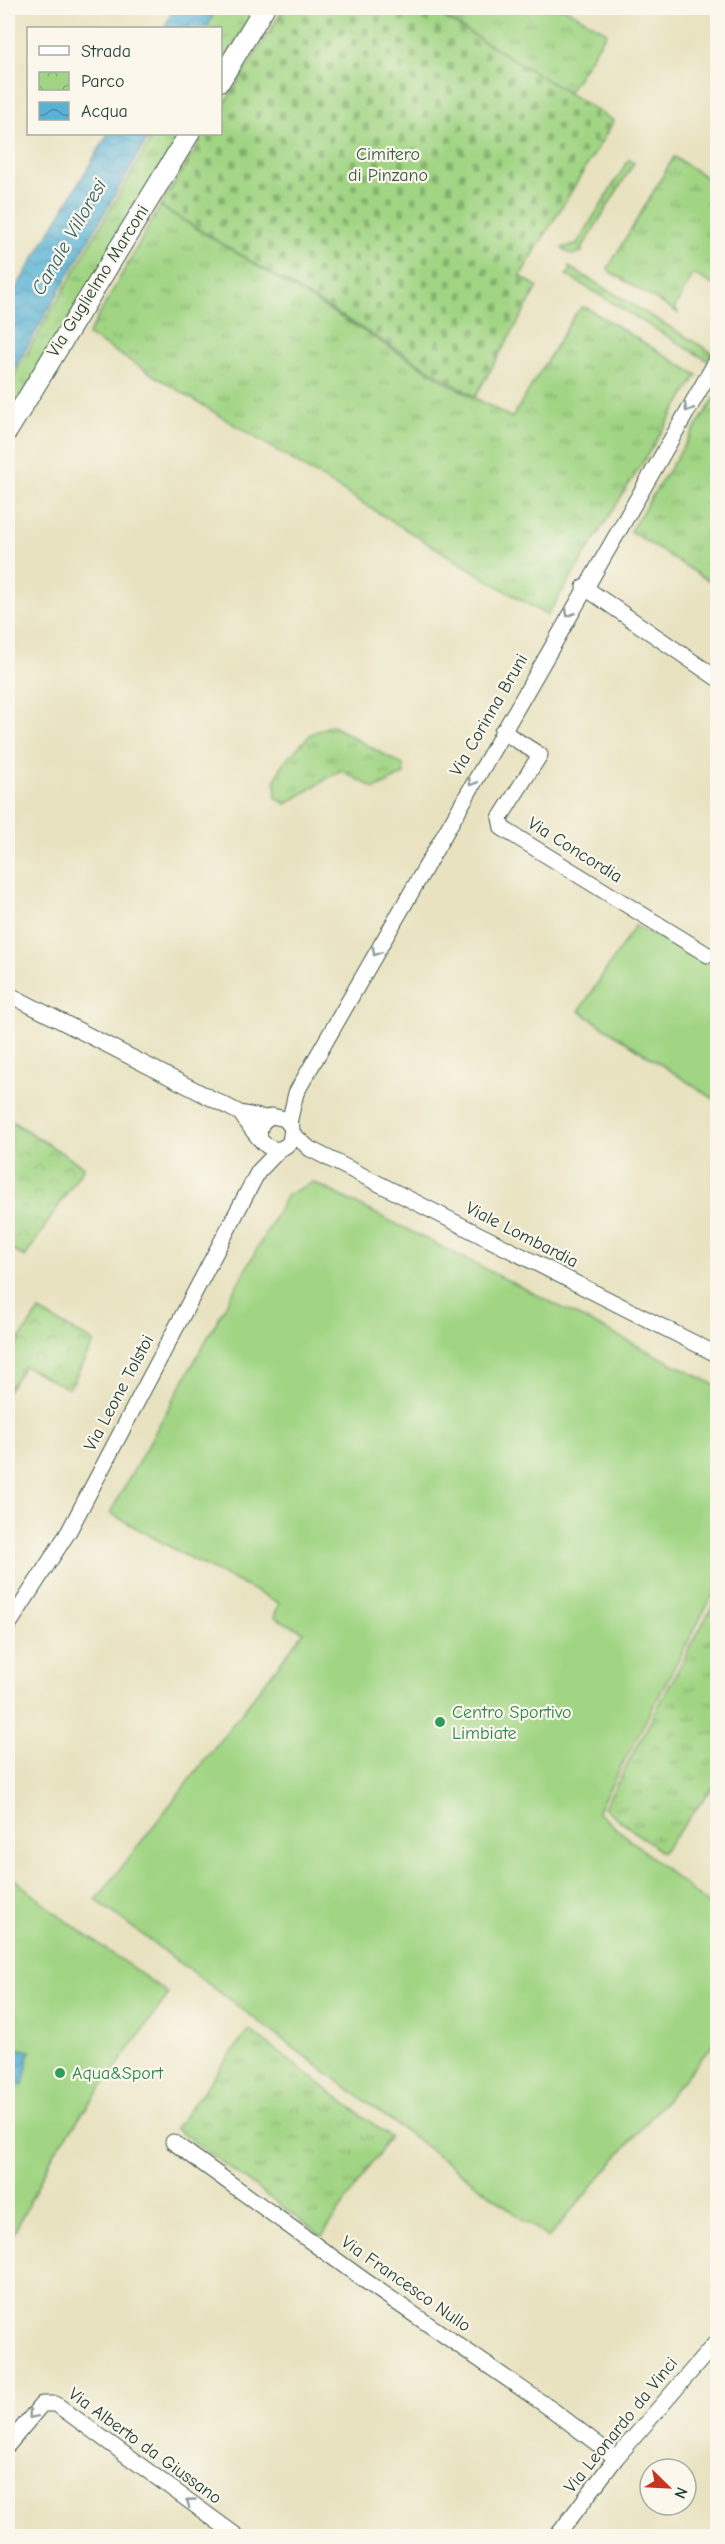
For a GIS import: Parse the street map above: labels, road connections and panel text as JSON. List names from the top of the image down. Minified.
{"streets":{"street":["Via Guglielmo Marconi","Via Corinna Bruni","Via Concordia","Viale Lombardia","Via Leone Tolstoi","Via Francesco Nullo","Via Leonardo da Vinci","Via Alberto da Giussano"]},"crossings":[["Via Corinna Bruni","Via Concordia"],["Via Corinna Bruni","Viale Lombardia"],["Via Corinna Bruni","Via Leone Tolstoi"],["Viale Lombardia","Via Leone Tolstoi"],["Via Francesco Nullo","Via Leonardo da Vinci"]],"one_way":["Via Corinna Bruni","Via Alberto da Giussano"],"water":["Canale Villoresi"],"parks":["Cimitero di Pinzano"],"places":["Centro Sportivo Limbiate","Aqua&Sport"],"legend":["Strada","Parco","Acqua"],"north":"bottom right"}
